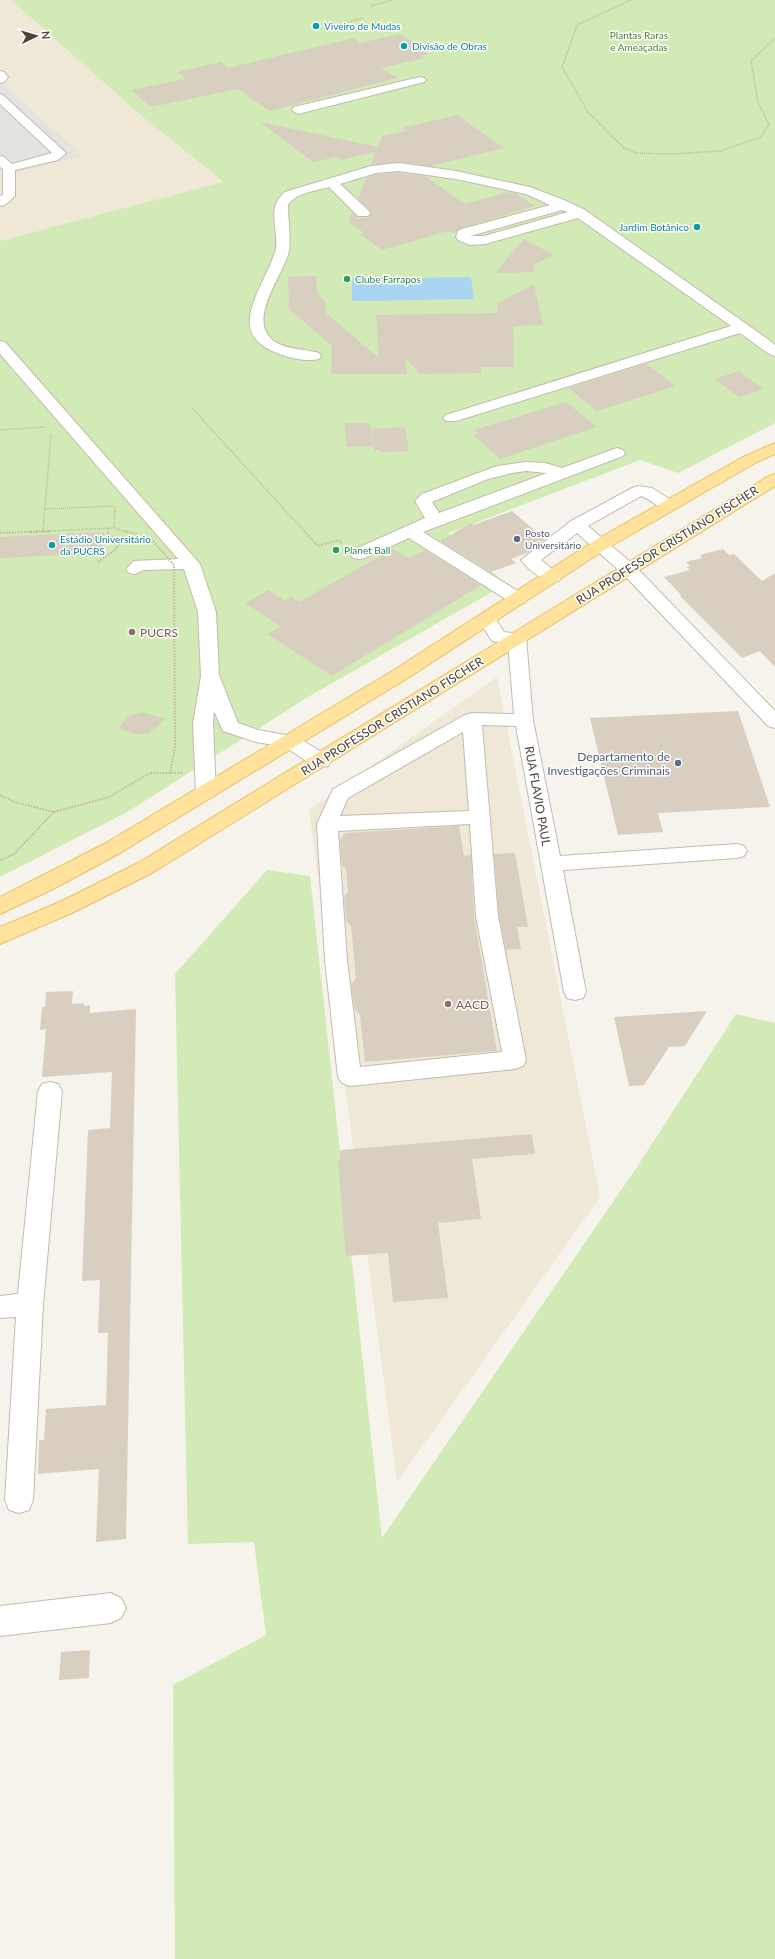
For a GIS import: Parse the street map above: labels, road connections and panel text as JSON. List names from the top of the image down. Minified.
{"streets":{"main road":["RUA PROFESSOR CRISTIANO FISCHER"],"street":["RUA FLAVIO PAUL"]},"crossings":[["RUA PROFESSOR CRISTIANO FISCHER","RUA FLAVIO PAUL"]],"parks":["Plantas Raras e Ameaçadas"],"places":["Viveiro de Mudas","Divisão de Obras","Jardim Botânico","Clube Farrapos","Posto Universitário","Estádio Universitário da PUCRS","Planet Ball","PUCRS","Departamento de Investigações Criminais","AACD"],"north":"right"}
